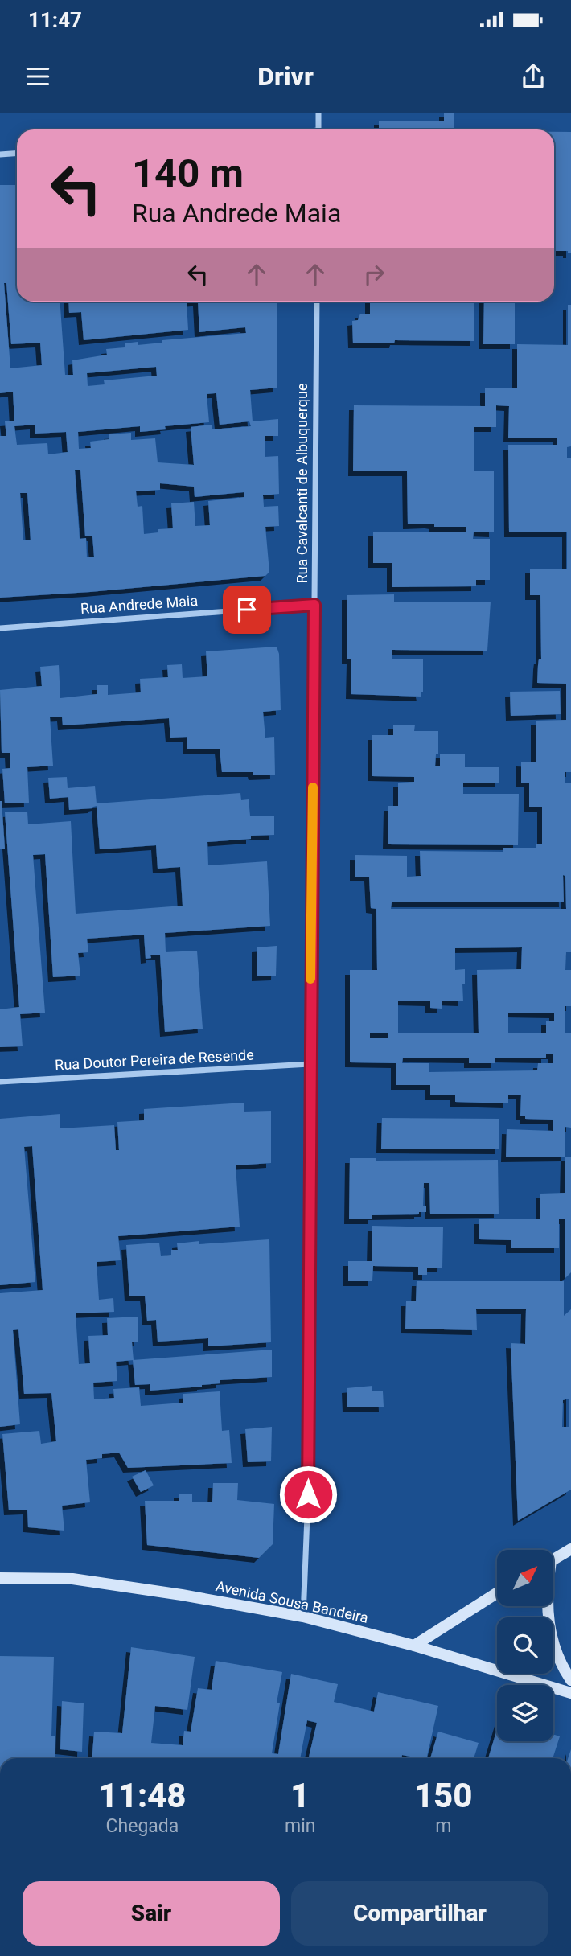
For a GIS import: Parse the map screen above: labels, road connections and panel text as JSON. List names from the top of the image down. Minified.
{"streets":{"street":["Rua Cavalcanti de Albuquerque","Rua Andrede Maia","Rua Doutor Pereira de Resende","Avenida Sousa Bandeira"]},"crossings":[["Rua Cavalcanti de Albuquerque","Rua Andrede Maia"],["Rua Cavalcanti de Albuquerque","Rua Doutor Pereira de Resende"],["Rua Cavalcanti de Albuquerque","Avenida Sousa Bandeira"]],"north":"top right","page":{"status":"11:47","header":"Drivr","turn":["140 m","Rua Andrede Maia"],"eta":["11:48","Chegada","1","min","150","m"],"buttons":["Sair","Compartilhar"]}}
